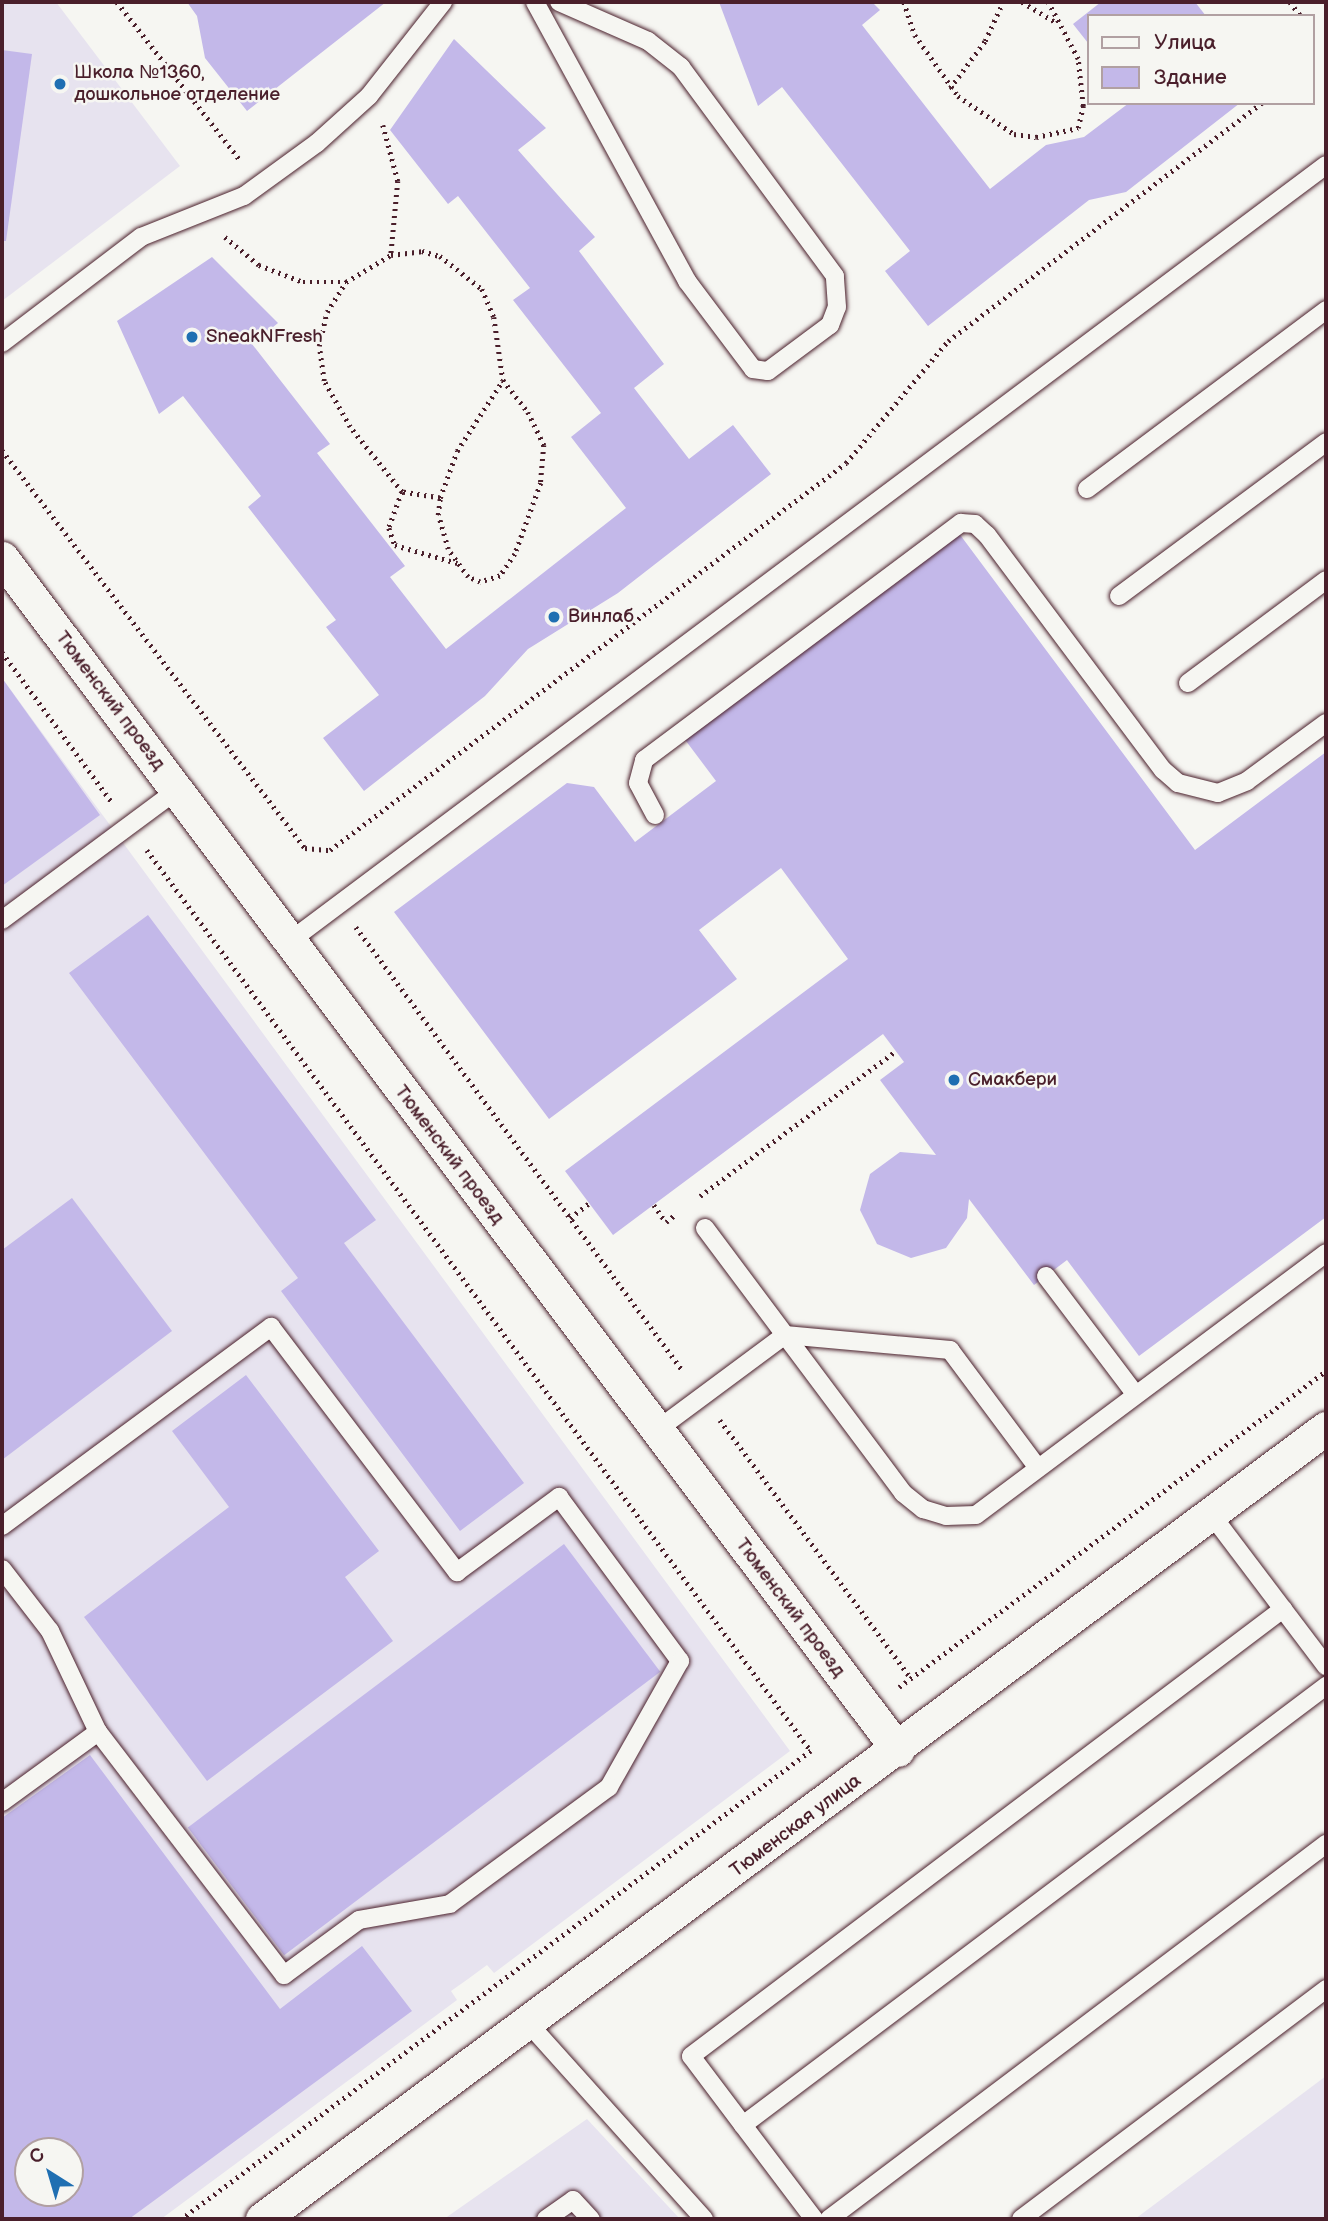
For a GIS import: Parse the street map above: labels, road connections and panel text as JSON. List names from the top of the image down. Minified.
{"streets":{"street":["Тюменский проезд","Тюменская улица"]},"crossings":[["Тюменский проезд","Тюменская улица"]],"places":["Школа №1360, дошкольное отделение","SneakNFresh","Винлаб","Смакбери"],"legend":["Улица","Здание"],"north":"top left"}
